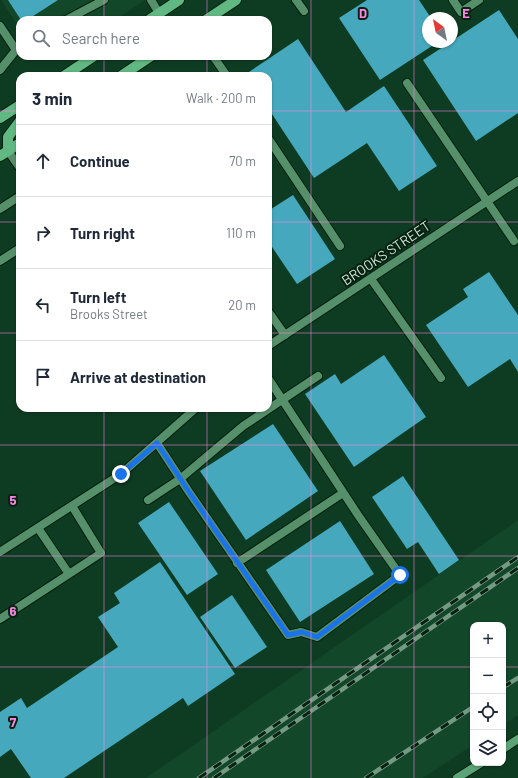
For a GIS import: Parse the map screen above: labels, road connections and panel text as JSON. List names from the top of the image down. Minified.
{"streets":{"street":["BROOKS STREET"]},"north":"top left","page":{"search":"Search here","heading":["3 min","Walk · 200 m"],"list":[["Continue","70 m"],["Turn right","110 m"],["Turn left","Brooks Street","20 m"],"Arrive at destination"],"map_buttons":["+","−"]},"grid":{"columns":["D","E"],"rows":["5","6","7"]}}
